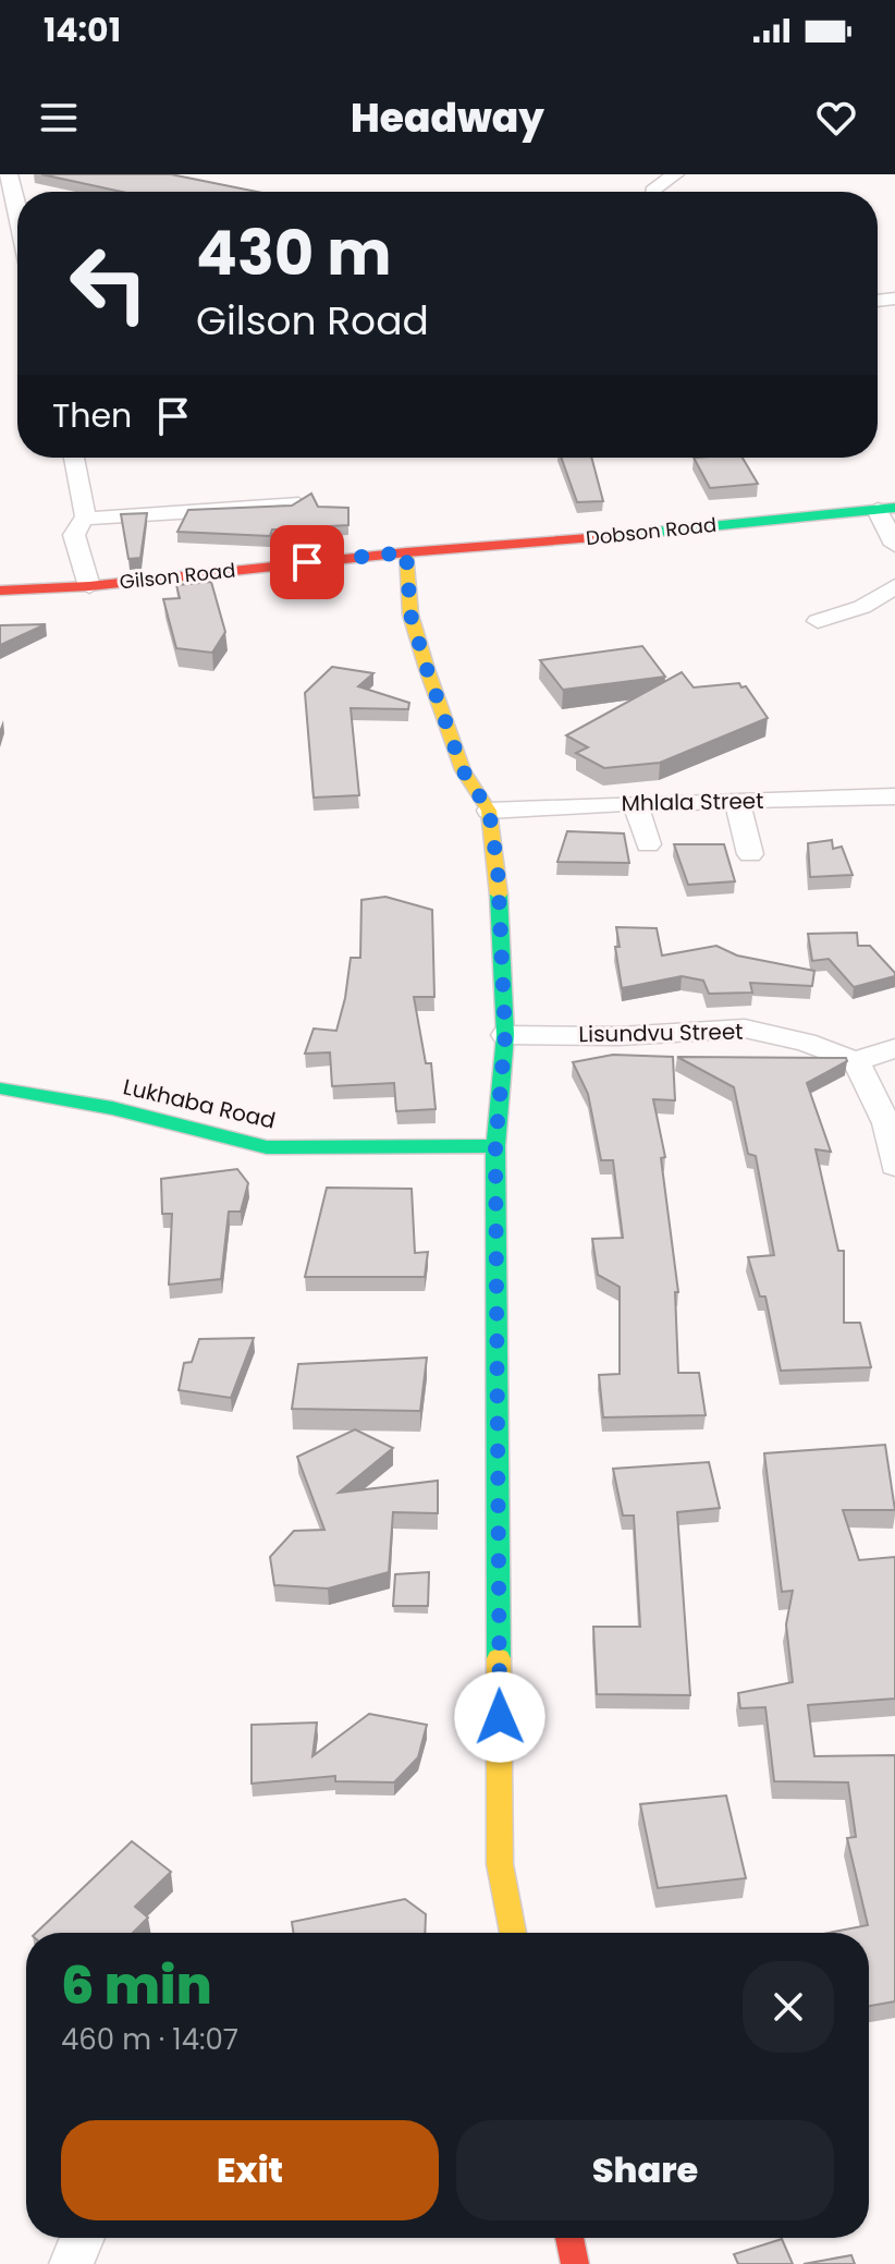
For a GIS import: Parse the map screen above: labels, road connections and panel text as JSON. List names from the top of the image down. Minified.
{"streets":{"street":["Dobson Road","Gilson Road","Mhlala Street","Lisundvu Street","Lukhaba Road"]},"crossings":[["Dobson Road","Gilson Road"]],"page":{"status":"14:01","header":"Headway","turn":["430 m","Gilson Road"],"then":"Then","heading":["6 min","460 m · 14:07"],"buttons":["Exit","Share"]}}
